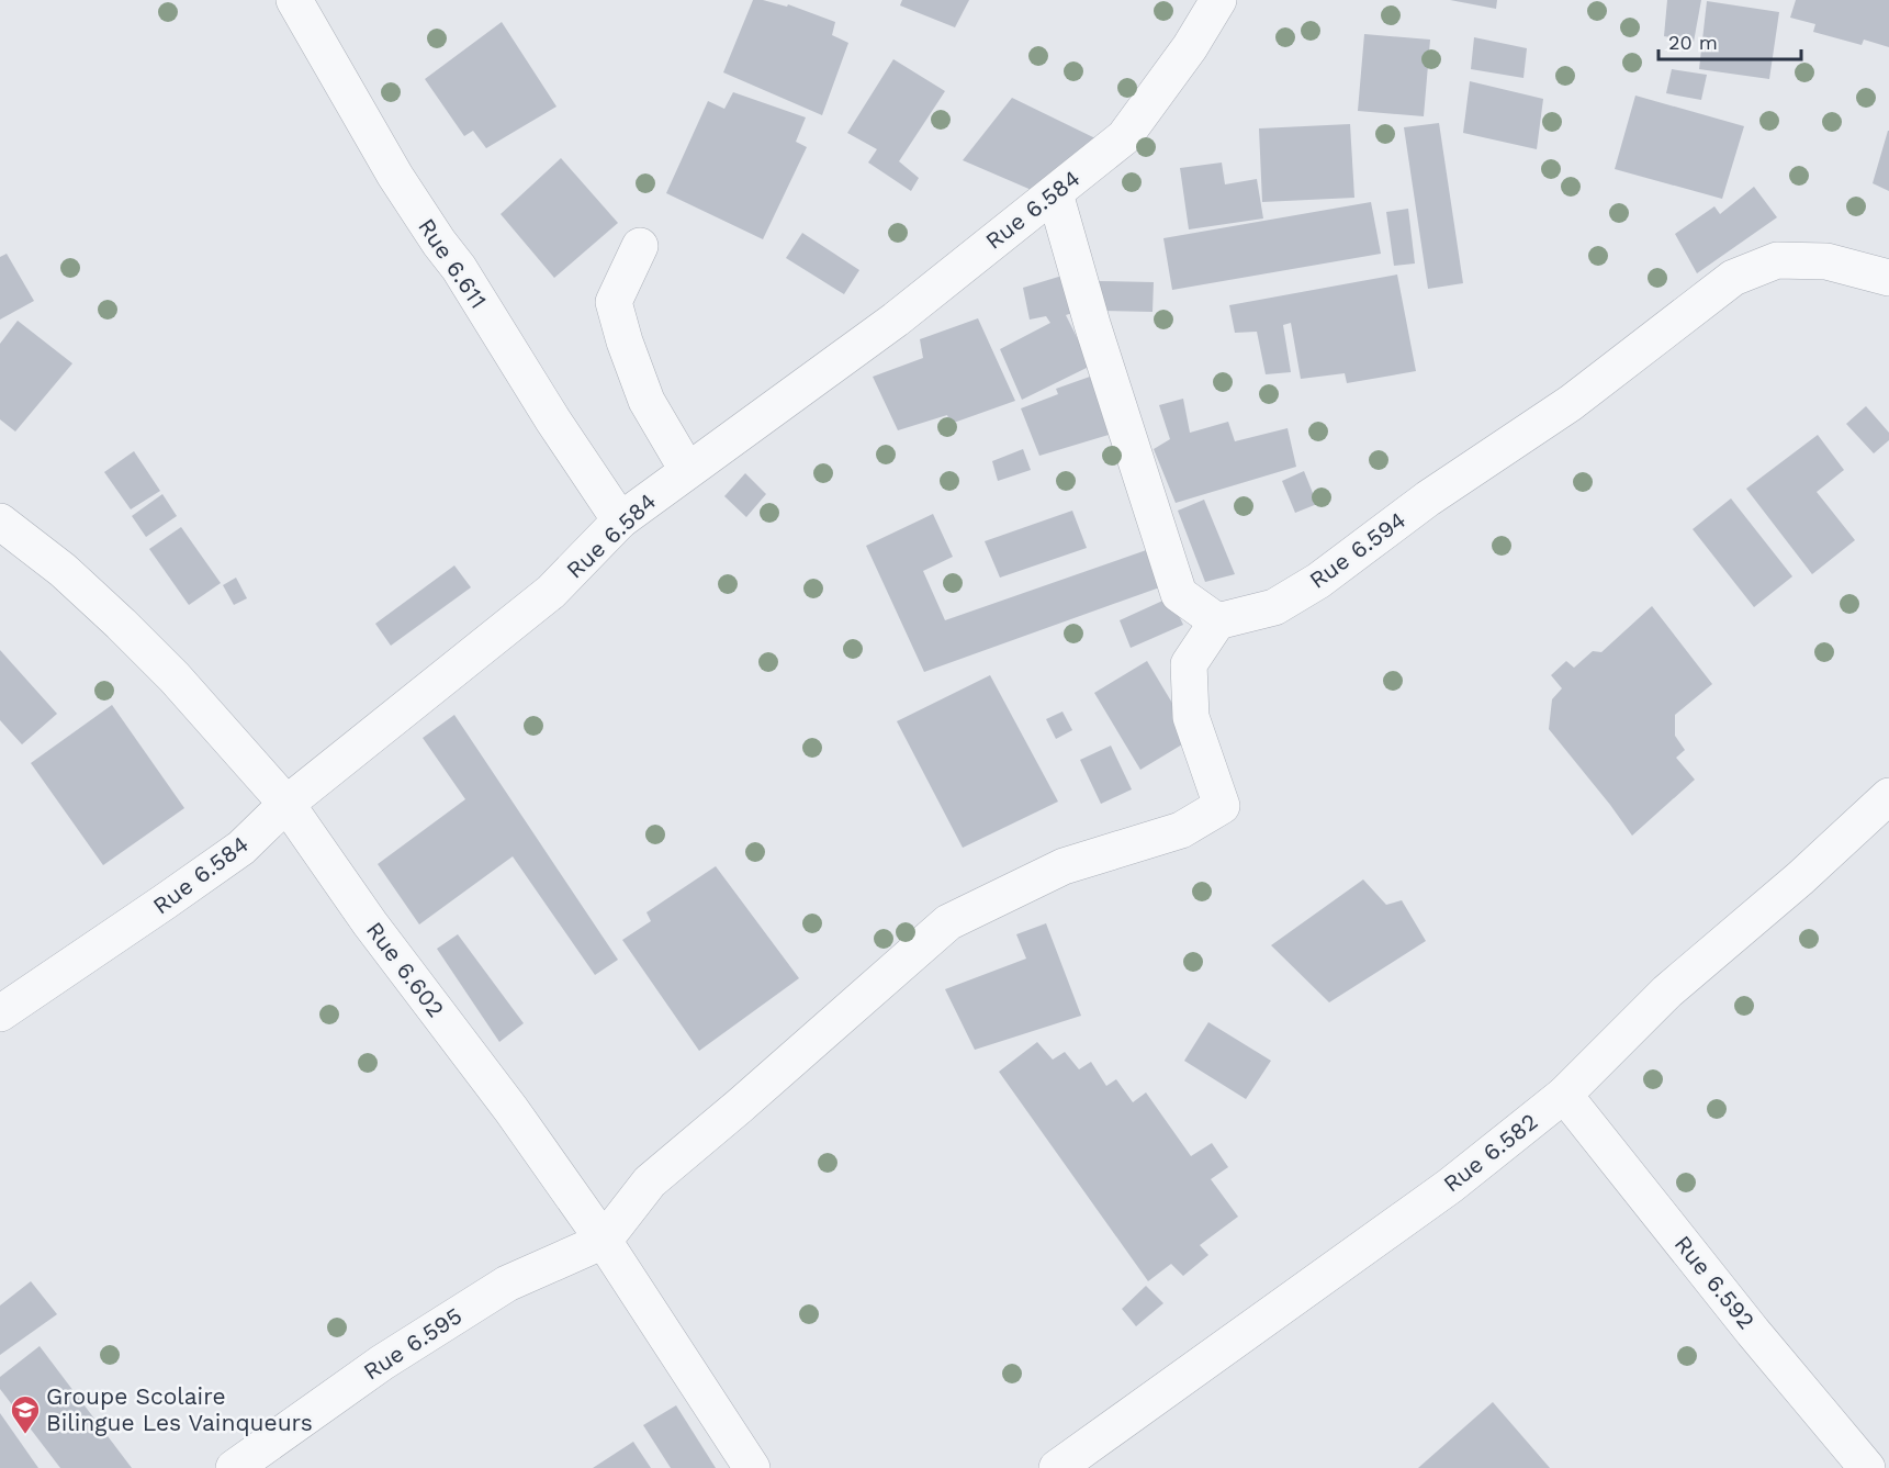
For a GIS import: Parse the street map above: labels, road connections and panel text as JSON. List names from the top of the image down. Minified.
{"streets":{"street":["Rue 6.584","Rue 6.611","Rue 6.594","Rue 6.602","Rue 6.582","Rue 6.592","Rue 6.595"]},"crossings":[["Rue 6.584","Rue 6.611"],["Rue 6.584","Rue 6.602"],["Rue 6.602","Rue 6.595"],["Rue 6.582","Rue 6.592"]],"places":{"school or university":["Groupe Scolaire Bilingue Les Vainqueurs"]},"scale_bar":"20 m"}
